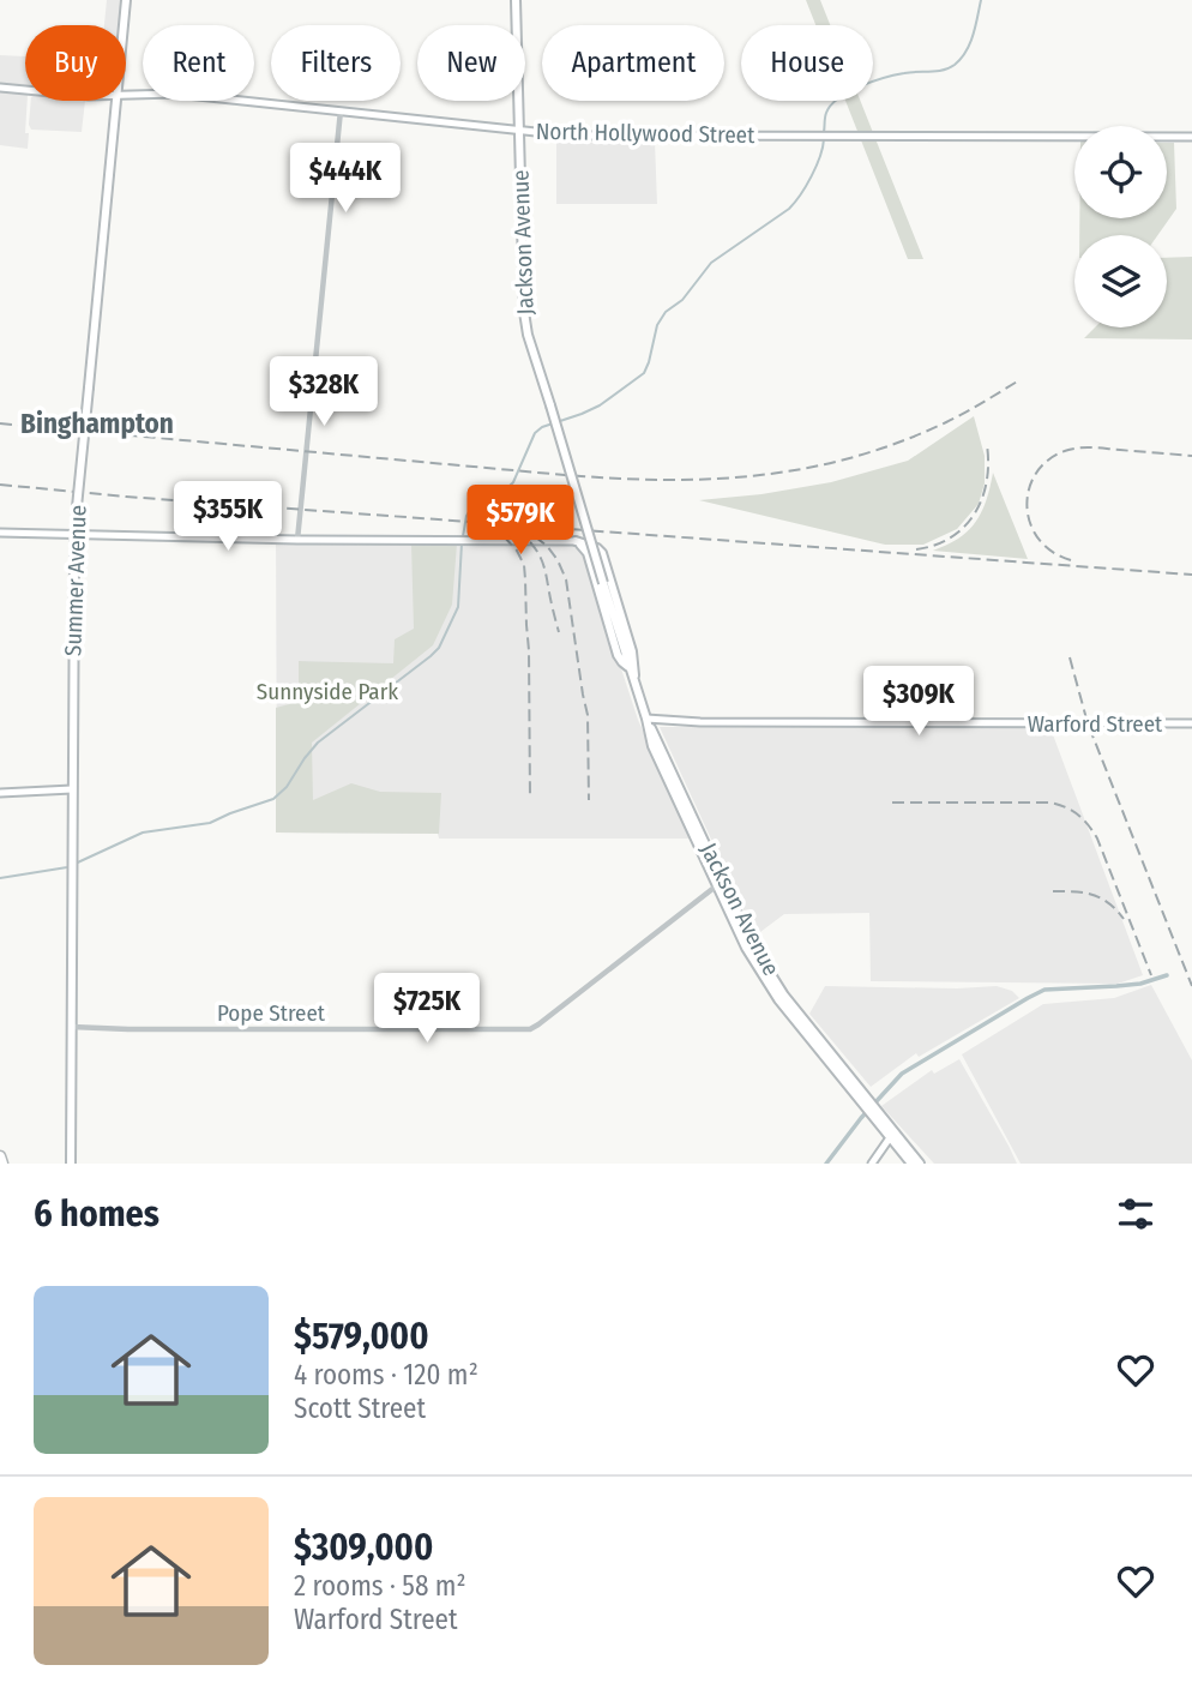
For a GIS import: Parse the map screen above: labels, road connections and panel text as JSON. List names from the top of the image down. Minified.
{"streets":{"main road":["North Hollywood Street","Jackson Avenue","Summer Avenue","Warford Street"],"street":["Pope Street"]},"crossings":[["North Hollywood Street","Jackson Avenue"],["Jackson Avenue","Warford Street"],["Jackson Avenue","Pope Street"],["Summer Avenue","Pope Street"]],"districts":["Binghampton"],"parks":["Sunnyside Park"],"page":{"chip":["Buy","Rent","Filters","New","Apartment","House"],"price":["$444K","$328K","$355K","$579K","$309K","$725K"],"heading":"6 homes","list":[{"name":"$579,000","note":"4 rooms · 120 m² · Scott Street"},{"name":"$309,000","note":"2 rooms · 58 m² · Warford Street"}]}}
